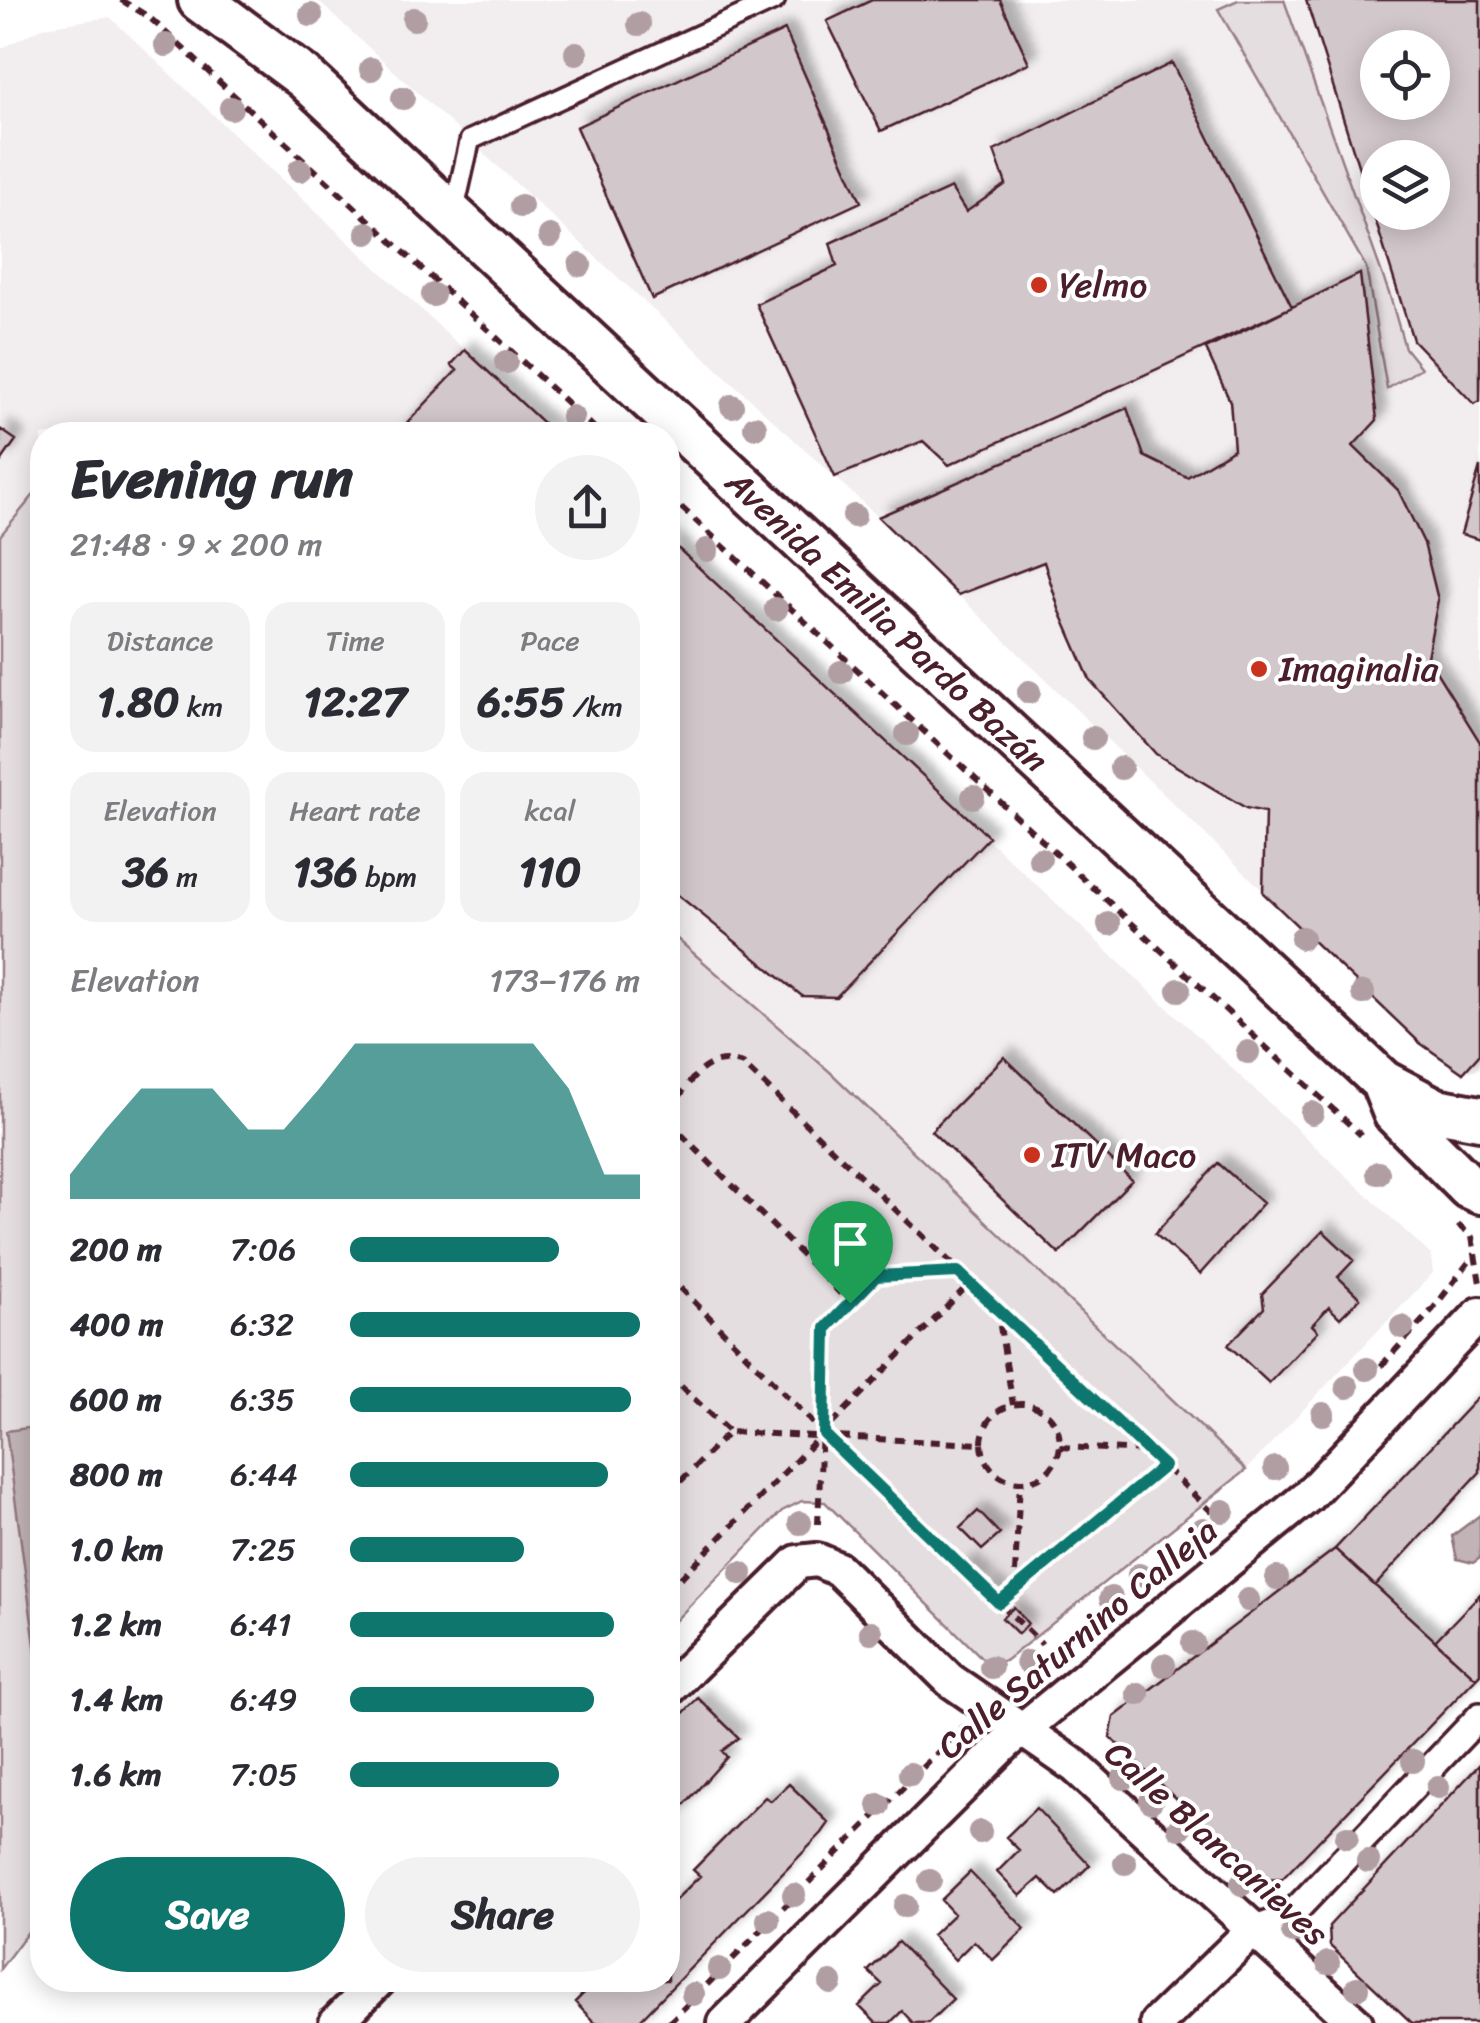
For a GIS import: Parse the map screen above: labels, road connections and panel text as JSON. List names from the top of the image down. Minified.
{"streets":{"street":["Avenida Emilia Pardo Bazán","Calle Saturnino Calleja","Calle Blancanieves"]},"crossings":[["Calle Saturnino Calleja","Calle Blancanieves"]],"places":["Yelmo","Imaginalia","ITV Maco"],"page":{"heading":["Evening run","21:48 · 9 × 200 m"],"stats":[["Distance","1.80 km"],["Time","12:27"],["Pace","6:55 /km"],["Elevation","36 m"],["Heart rate","136 bpm"],["kcal","110"]],"chart":["Elevation","173–176 m"],"list":[{"name":"200 m","note":"7:06"},{"name":"400 m","note":"6:32"},{"name":"600 m","note":"6:35"},{"name":"800 m","note":"6:44"},{"name":"1.0 km","note":"7:25"},{"name":"1.2 km","note":"6:41"},{"name":"1.4 km","note":"6:49"},{"name":"1.6 km","note":"7:05"}],"buttons":["Save","Share"]}}
